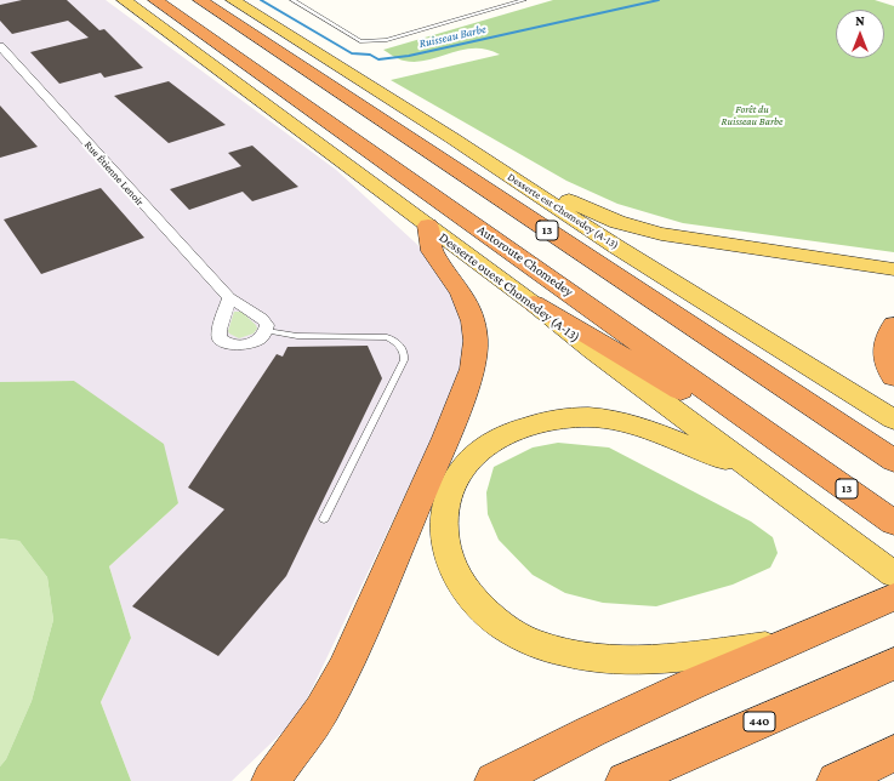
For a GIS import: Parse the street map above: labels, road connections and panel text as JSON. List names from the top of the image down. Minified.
{"streets":{"highway":["13","Autoroute Chomedey","440"],"main road":["Desserte est Chomedey (A-13)","Desserte ouest Chomedey (A-13)"],"street":["Rue Étienne Lenoir"]},"water":["Ruisseau Barbe"],"parks":["Forêt du Ruisseau Barbe"],"north":"top"}
